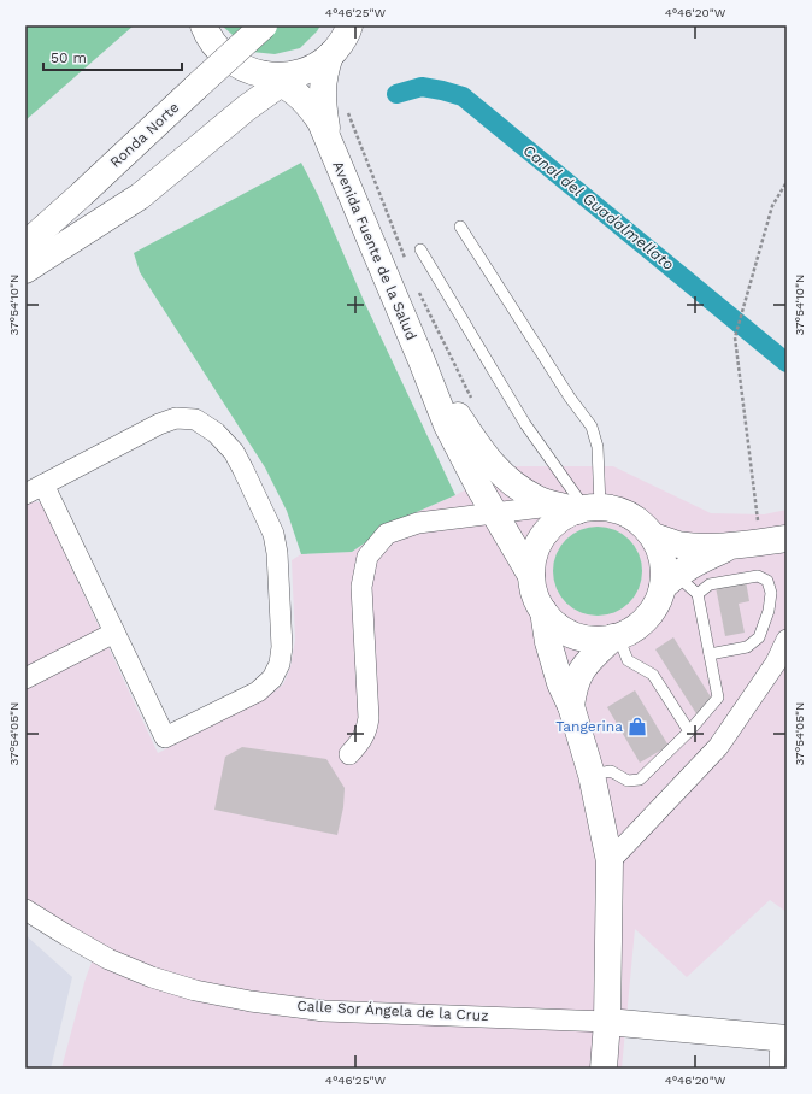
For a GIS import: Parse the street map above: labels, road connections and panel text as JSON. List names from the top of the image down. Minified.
{"streets":{"main road":["Ronda Norte","Avenida Fuente de la Salud"],"street":["Calle Sor Ángela de la Cruz"]},"water":["Canal del Guadalmellato"],"places":{"shop":["Tangerina"]},"scale_bar":"50 m","coordinates":["4°46'25\"W","4°46'20\"W","37°54'10\"N","37°54'05\"N"]}
